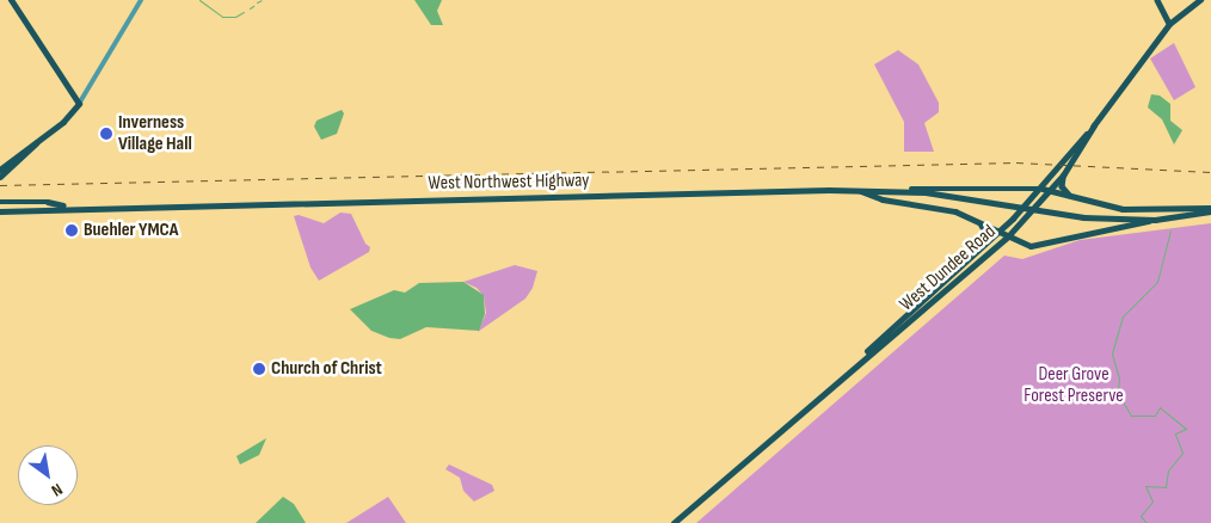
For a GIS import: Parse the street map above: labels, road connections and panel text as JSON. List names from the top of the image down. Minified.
{"streets":{"main road":["West Northwest Highway","West Dundee Road"]},"parks":["Deer Grove Forest Preserve"],"places":["Inverness Village Hall","Buehler YMCA","Church of Christ"],"north":"bottom right"}
